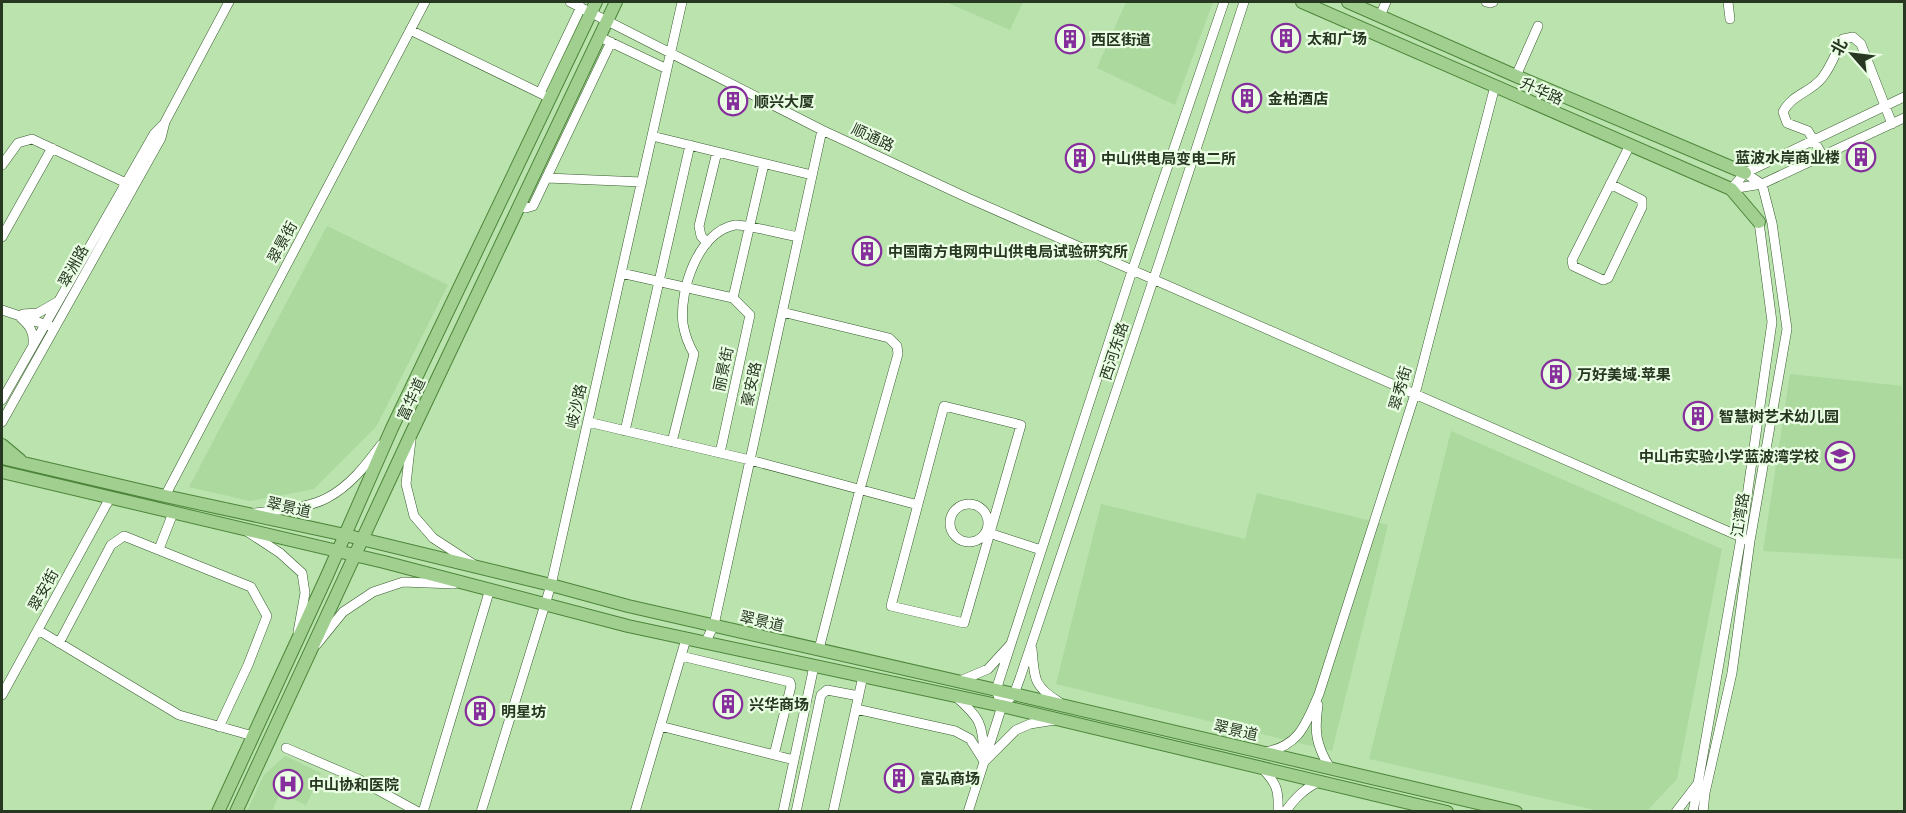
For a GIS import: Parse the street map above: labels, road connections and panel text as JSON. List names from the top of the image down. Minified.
{"streets":{"main road":["升华路","富华道","翠景道"],"street":["顺通路","翠景街","翠洲路","西河东路","丽景街","豪安路","翠秀街","岐沙路","江湾路","翠安街"]},"crossings":[["升华路","翠秀街"],["升华路","江湾路"],["顺通路","西河东路"],["顺通路","豪安路"],["顺通路","翠秀街"],["顺通路","富华道"],["顺通路","岐沙路"],["顺通路","江湾路"],["翠景街","翠景道"],["西河东路","翠景道"],["豪安路","翠景道"],["富华道","翠景道"],["岐沙路","翠景道"],["翠景道","翠安街"]],"places":{"building":["太和广场","西区街道","金柏酒店","顺兴大厦","蓝波水岸商业楼","中山供电局变电二所","中国南方电网中山供电局试验研究所","万好美域·苹果","智慧树艺术幼儿园","兴华商场","明星坊","富弘商场"],"school or university":["中山市实验小学蓝波湾学校"],"hospital":["中山协和医院"]},"north":"top left"}
